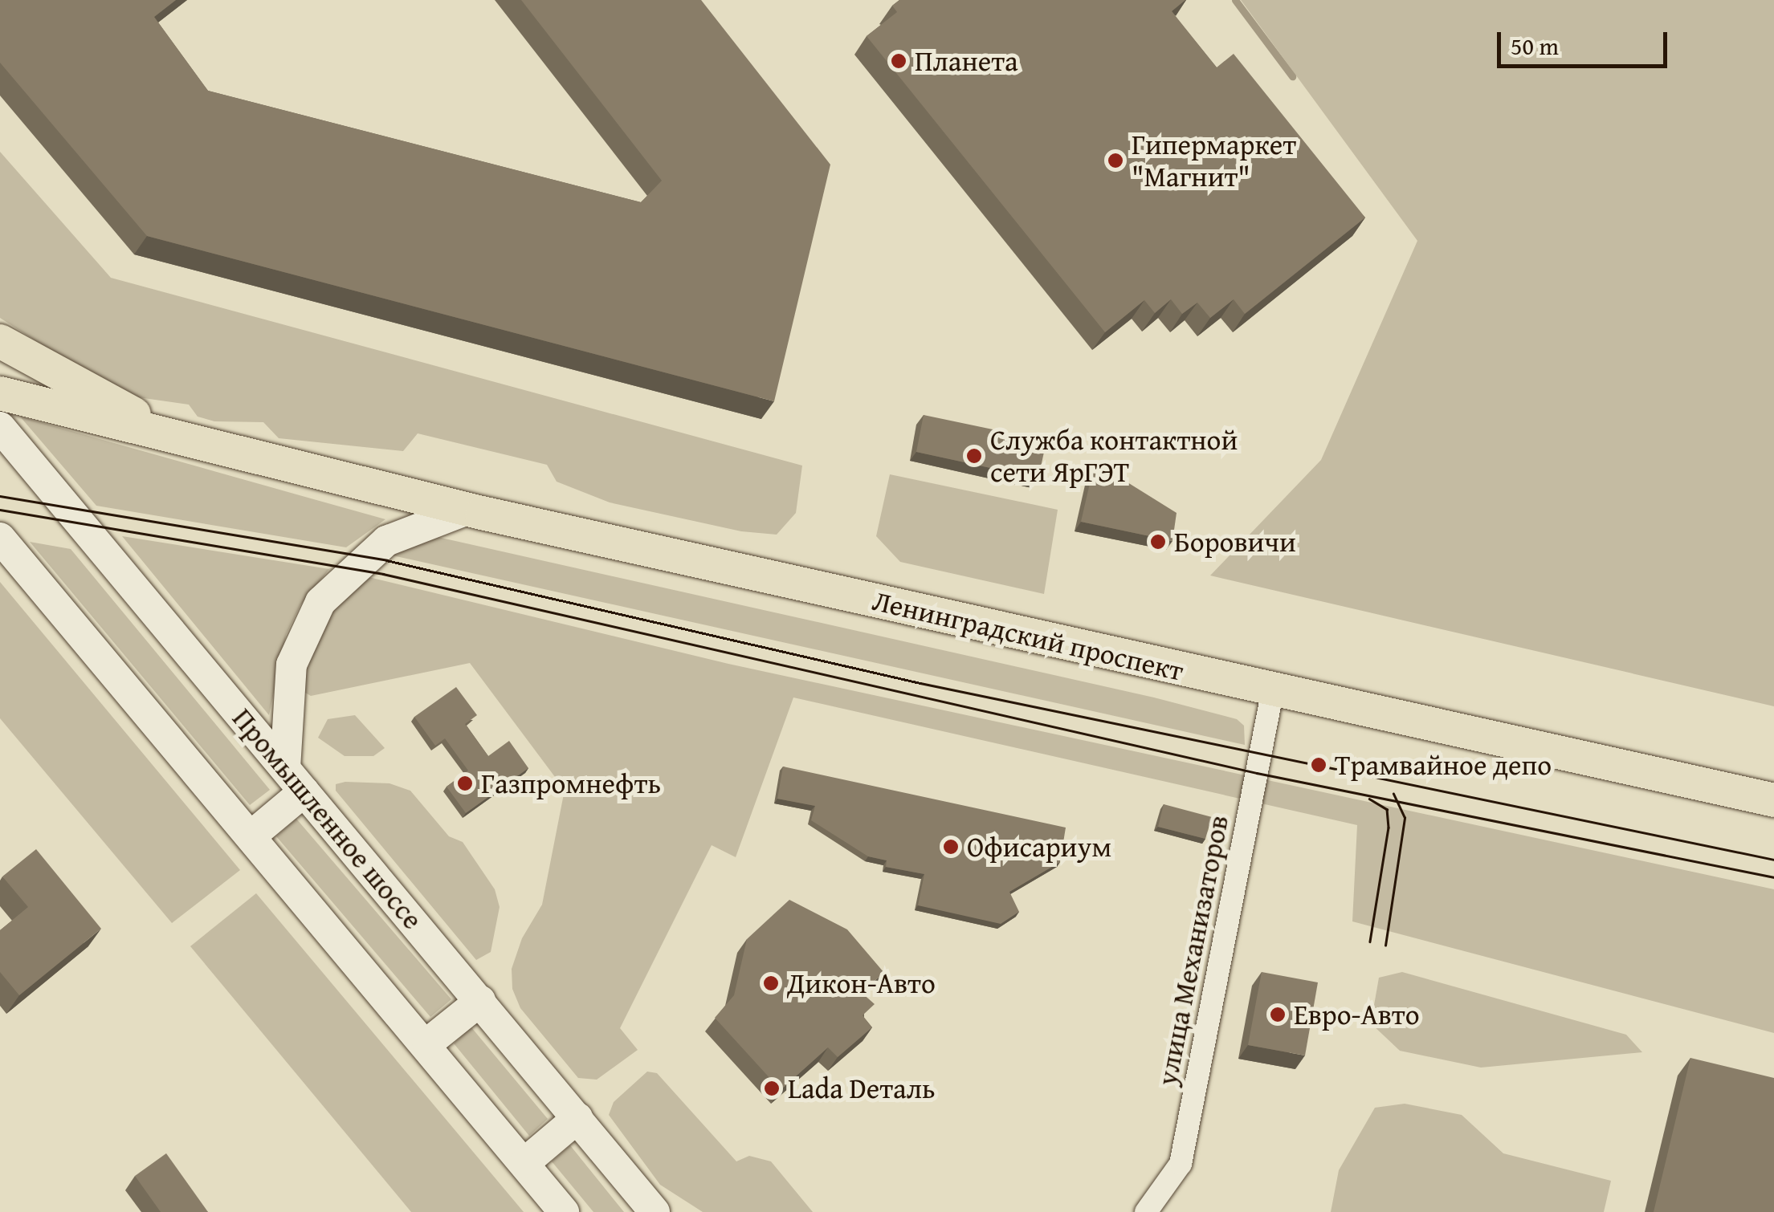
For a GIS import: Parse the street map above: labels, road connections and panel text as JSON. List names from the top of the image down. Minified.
{"streets":{"main road":["Ленинградский проспект","Промышленное шоссе"],"street":["улица Механизаторов"]},"crossings":[["Ленинградский проспект","улица Механизаторов"]],"places":["Планета","Гипермаркет \"Магнит\"","Служба контактной сети ЯрГЭТ","Боровичи","Трамвайное депо","Газпромнефть","Офисариум","Дикон-Авто","Евро-Авто","Lada Dеталь"],"scale_bar":"50 m"}
